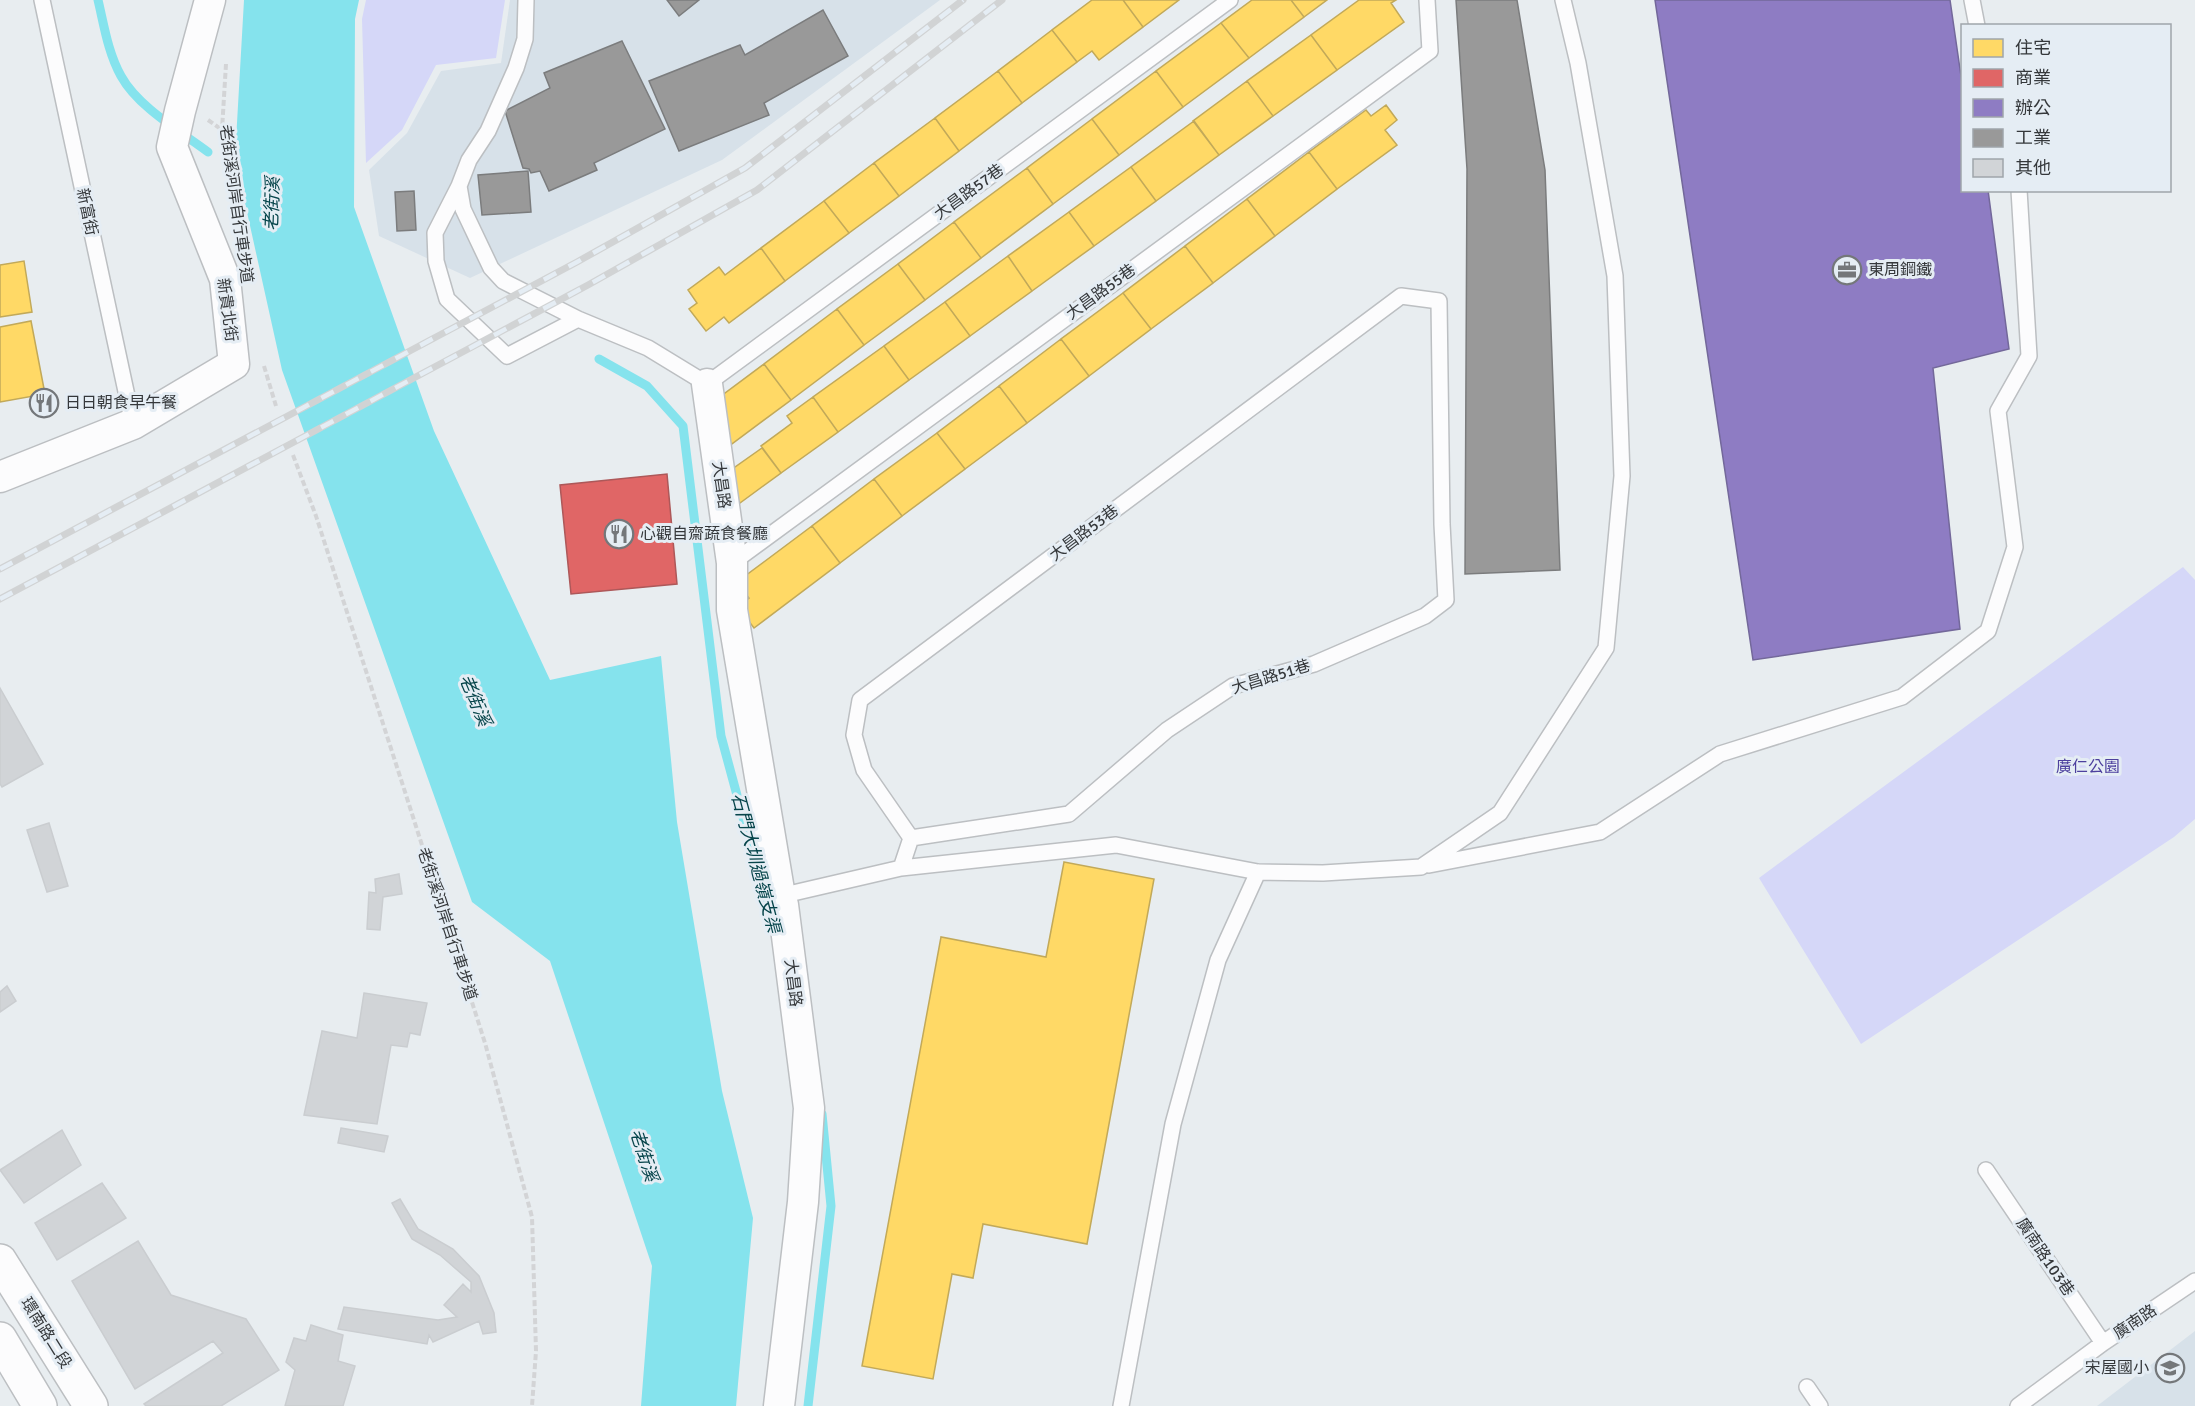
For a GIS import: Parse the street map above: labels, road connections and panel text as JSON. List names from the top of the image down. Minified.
{"streets":{"main road":["環南路二段"],"street":["新貴北街","大昌路"],"lane":["大昌路57巷","新富街","大昌路55巷","大昌路53巷","大昌路51巷","廣南路103巷","廣南路"],"path":["老街溪河岸自行車步道"]},"crossings":[["大昌路57巷","大昌路"],["新富街","新貴北街"],["大昌路55巷","大昌路"],["大昌路53巷","大昌路51巷"],["廣南路103巷","廣南路"]],"water":["老街溪","石門大圳過嶺支渠"],"parks":["廣仁公園"],"places":{"office":["東周鋼鐵"],"restaurant":["日日朝食早午餐","心觀自齋蔬食餐廳"],"school or university":["宋屋國小"]},"legend":["住宅","商業","辦公","工業","其他"]}
